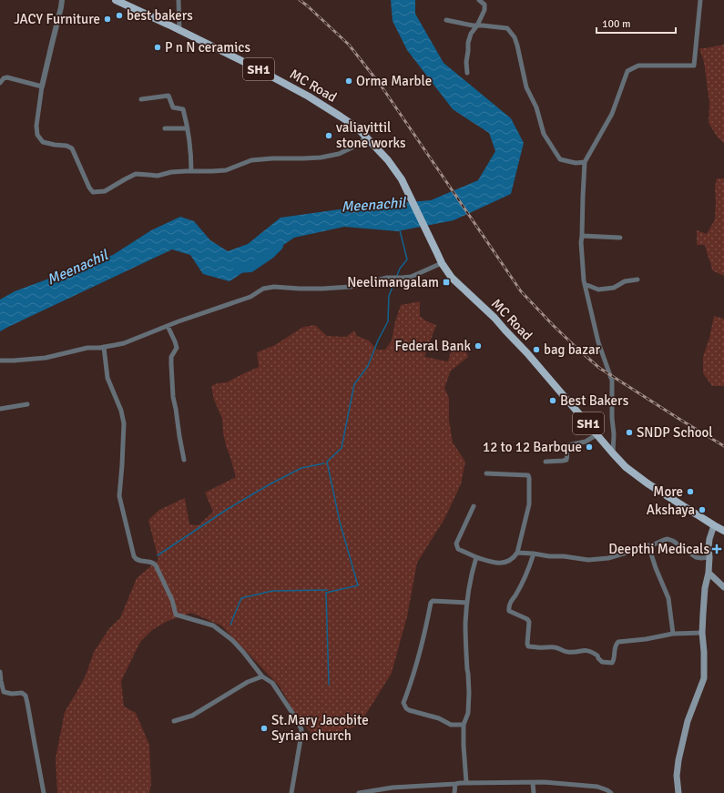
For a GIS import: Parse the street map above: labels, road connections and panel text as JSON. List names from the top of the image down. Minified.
{"streets":{"main road":["SH1","MC Road"]},"water":["Meenachil"],"places":{"other":["best bakers","JACY Furniture","P n N ceramics","Orma Marble","valiayittil stone works","Federal Bank","bag bazar","Best Bakers","SNDP School","12 to 12 Barbque","More","Akshaya","St.Mary Jacobite Syrian church"],"transit":["Neelimangalam"],"health":["Deepthi Medicals"]},"scale_bar":"100 m"}
